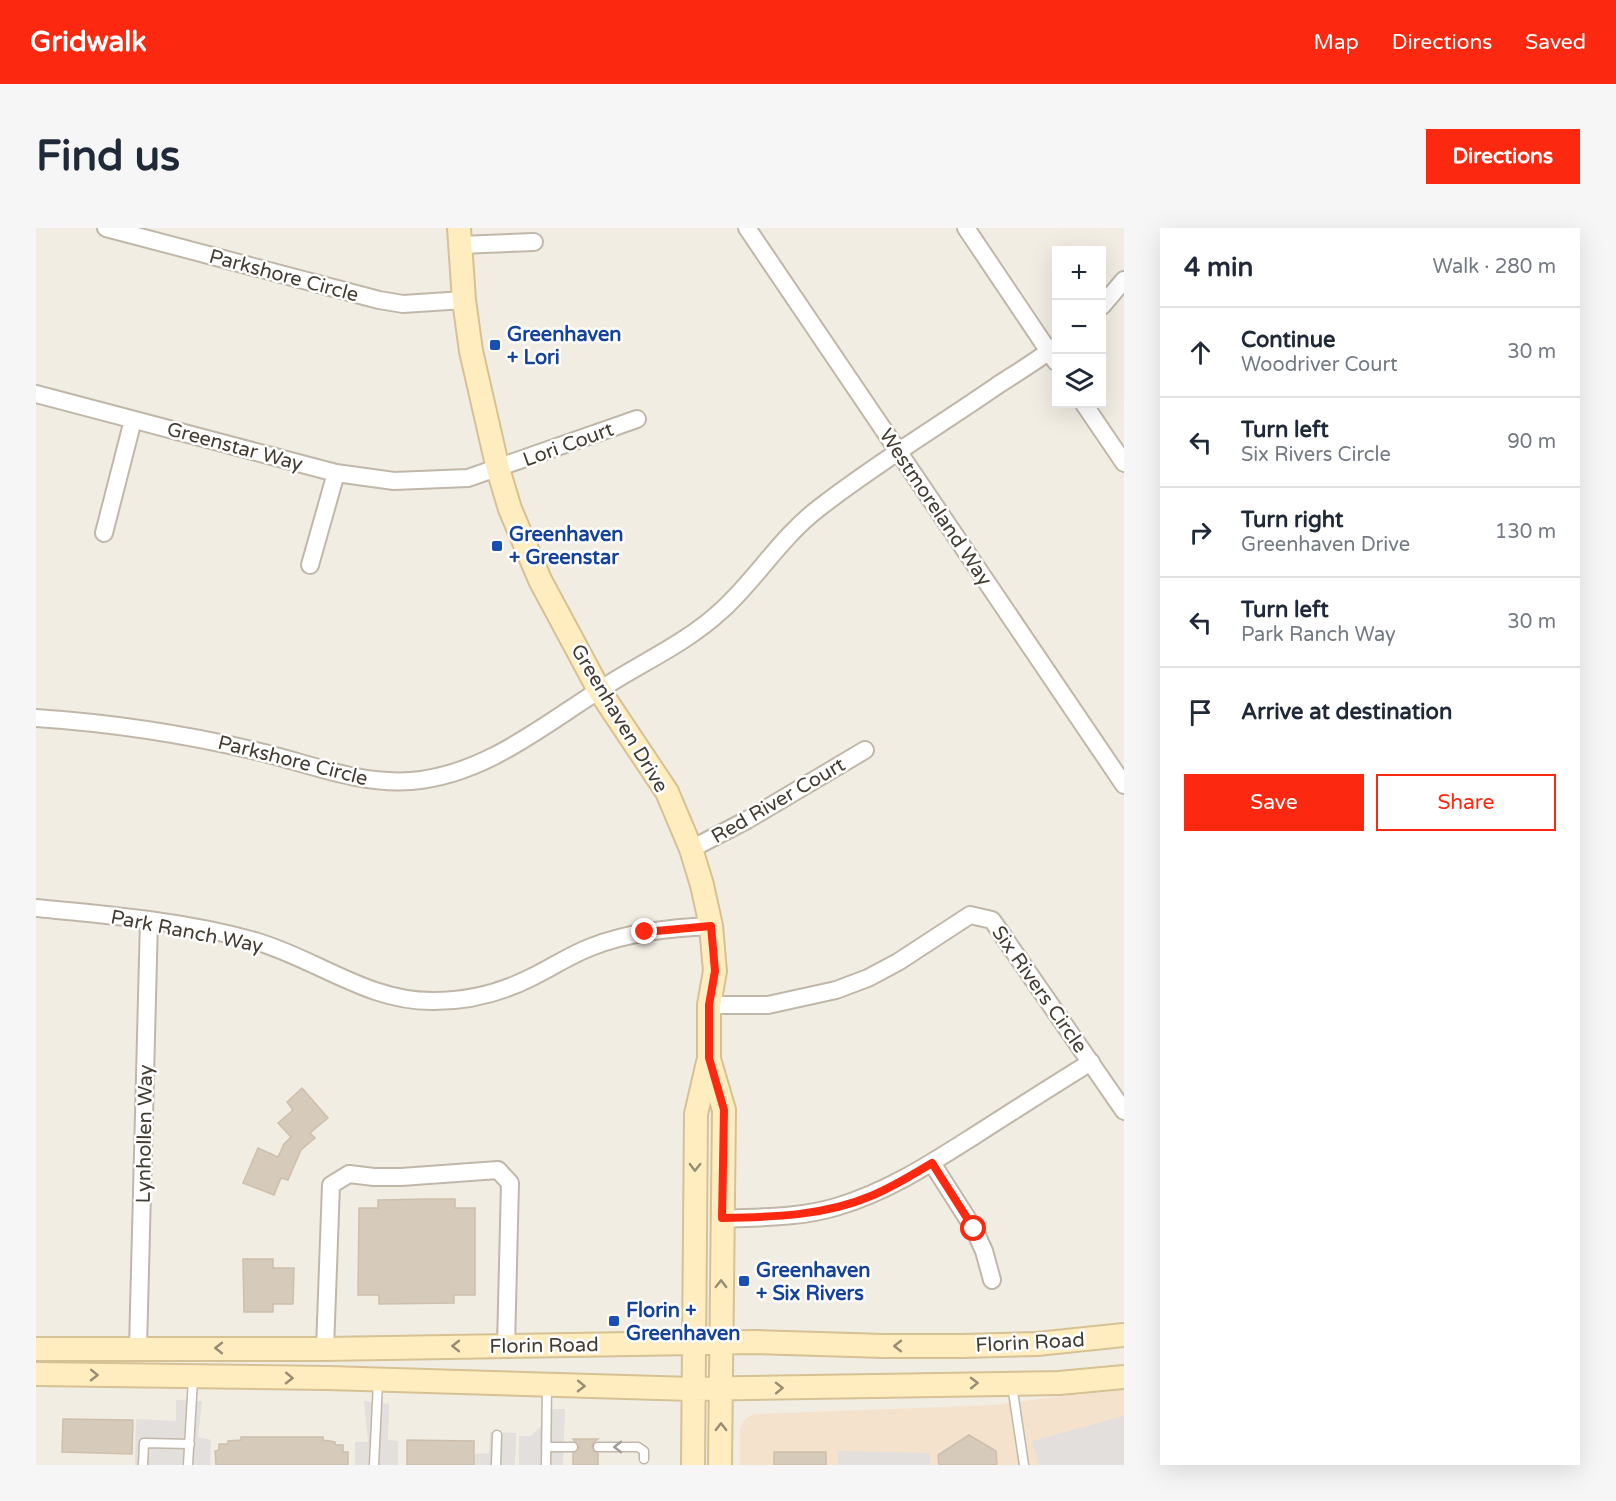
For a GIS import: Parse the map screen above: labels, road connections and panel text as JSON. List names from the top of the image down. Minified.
{"streets":{"main road":["Greenhaven Drive","Florin Road"],"street":["Parkshore Circle","Lori Court","Greenstar Way","Westmoreland Way","Red River Court","Park Ranch Way","Six Rivers Circle","Lynhollen Way"]},"crossings":[["Parkshore Circle","Westmoreland Way"],["Parkshore Circle","Greenhaven Drive"],["Lori Court","Greenstar Way"],["Lori Court","Greenhaven Drive"],["Greenstar Way","Greenhaven Drive"],["Greenhaven Drive","Red River Court"],["Greenhaven Drive","Park Ranch Way"],["Greenhaven Drive","Six Rivers Circle"],["Greenhaven Drive","Florin Road"],["Park Ranch Way","Lynhollen Way"],["Lynhollen Way","Florin Road"]],"places":{"transit":["Greenhaven + Lori","Greenhaven + Greenstar","Greenhaven + Six Rivers","Florin + Greenhaven"]},"page":{"header":"Gridwalk","nav":["Map","Directions","Saved"],"buttons":["Directions",["Save","Share"]],"title":"Find us","heading":["4 min","Walk · 280 m"],"map_buttons":["+","−"],"list":[["Continue","Woodriver Court","30 m"],["Turn left","Six Rivers Circle","90 m"],["Turn right","Greenhaven Drive","130 m"],["Turn left","Park Ranch Way","30 m"],"Arrive at destination"]}}
